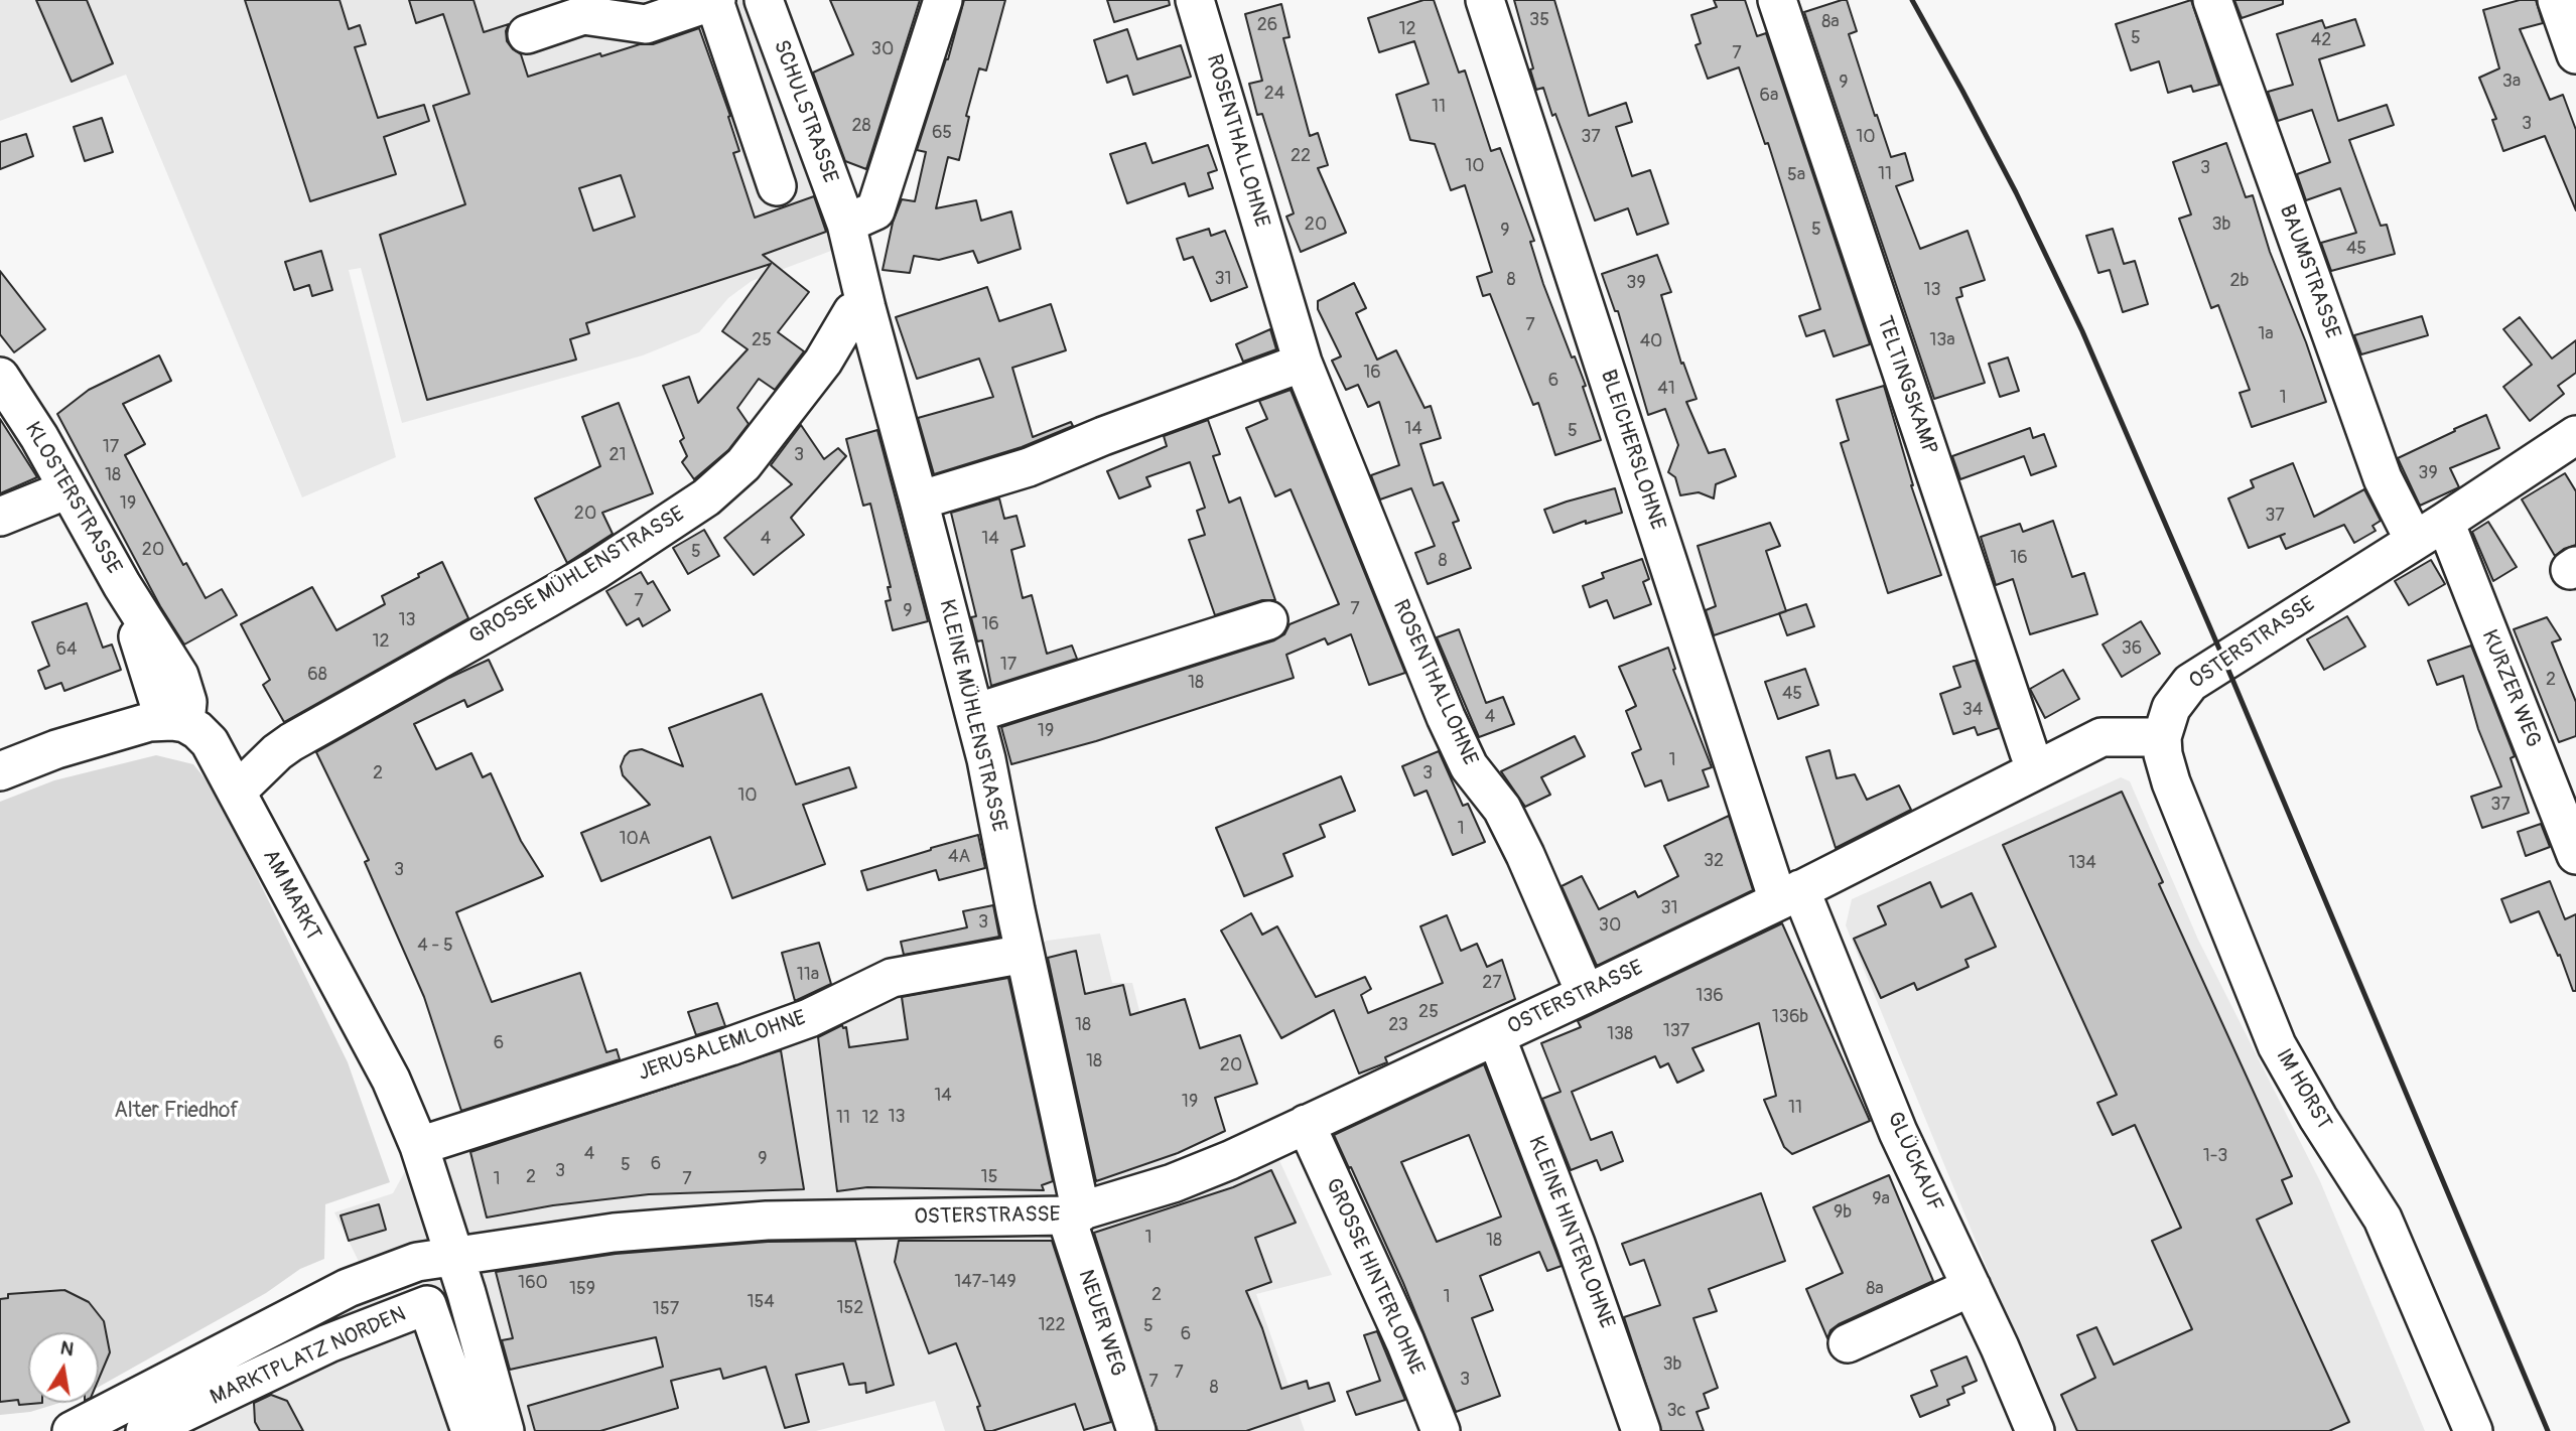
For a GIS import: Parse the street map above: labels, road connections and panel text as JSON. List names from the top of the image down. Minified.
{"streets":{"street":["SCHULSTRASSE","ROSENTHALLOHNE","BAUMSTRASSE","TELTINGSKAMP","BLEICHERSLOHNE","KLOSTERSTRASSE","GROSSE MÜHLENSTRASSE","OSTERSTRASSE","KURZER WEG","KLEINE MÜHLENSTRASSE","AM MARKT","JERUSALEMLOHNE","IM HORST","GLÜCKAUF","KLEINE HINTERLOHNE","GROSSE HINTERLOHNE","NEUER WEG","MARKTPLATZ NORDEN"]},"crossings":[["SCHULSTRASSE","KLEINE MÜHLENSTRASSE"],["ROSENTHALLOHNE","OSTERSTRASSE"],["BAUMSTRASSE","OSTERSTRASSE"],["BAUMSTRASSE","KURZER WEG"],["TELTINGSKAMP","OSTERSTRASSE"],["BLEICHERSLOHNE","OSTERSTRASSE"],["BLEICHERSLOHNE","GLÜCKAUF"],["KLOSTERSTRASSE","AM MARKT"],["GROSSE MÜHLENSTRASSE","KLEINE MÜHLENSTRASSE"],["GROSSE MÜHLENSTRASSE","AM MARKT"],["OSTERSTRASSE","KURZER WEG"],["OSTERSTRASSE","KLEINE MÜHLENSTRASSE"],["OSTERSTRASSE","AM MARKT"],["OSTERSTRASSE","IM HORST"],["OSTERSTRASSE","GLÜCKAUF"],["OSTERSTRASSE","KLEINE HINTERLOHNE"],["OSTERSTRASSE","GROSSE HINTERLOHNE"],["OSTERSTRASSE","NEUER WEG"],["KLEINE MÜHLENSTRASSE","JERUSALEMLOHNE"],["KLEINE MÜHLENSTRASSE","NEUER WEG"],["AM MARKT","JERUSALEMLOHNE"]],"parks":["Alter Friedhof"],"house_numbers":["35","8a","26","12","5","42","30","7","3a","9","24","6a","11","3","28","65","37","10","22","10","3","11","5a","20","3b","5","9","45","31","8","2b","39","13","7","1a","25","13a","40","16","6","41","1","14","5","17","21","3","39","18","19","20","37","4","14","20","5","16","8","7","7","9","13","16","12","36","64","17","68","2","18","45","34","4","19","1","2","3","10","37","1","10A","4A","32","134","3","31","3","30","4 - 5","11a","27","136","25","136b","18","23","137","138","6","18","20","14","19","11","13","11","12","4","1-3","9","6","5","3","2","15","1","7","9a","9b","1","18","147-149","160","159","8a","2","1","154","152","157","122","5","6","3b","7","3","7","8","3c"],"north":"top"}
